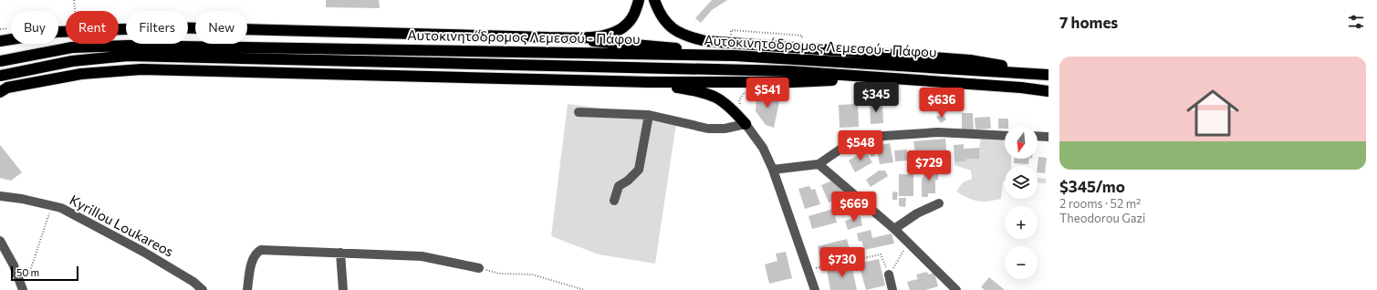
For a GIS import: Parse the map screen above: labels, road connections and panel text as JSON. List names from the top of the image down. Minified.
{"streets":{"highway":["Αυτοκινητόδρομος Λεμεσού - Πάφου"],"street":["Kyrillou Loukareos"]},"scale_bar":"50 m","north":"bottom","page":{"heading":"7 homes","chip":["Buy","Rent","Filters","New"],"list":[{"name":"$345/mo","note":"2 rooms · 52 m² · Theodorou Gazi"}],"price":["$541","$345","$636","$548","$729","$669","$730"],"map_buttons":["+","−"],"scale":"50 m"}}
